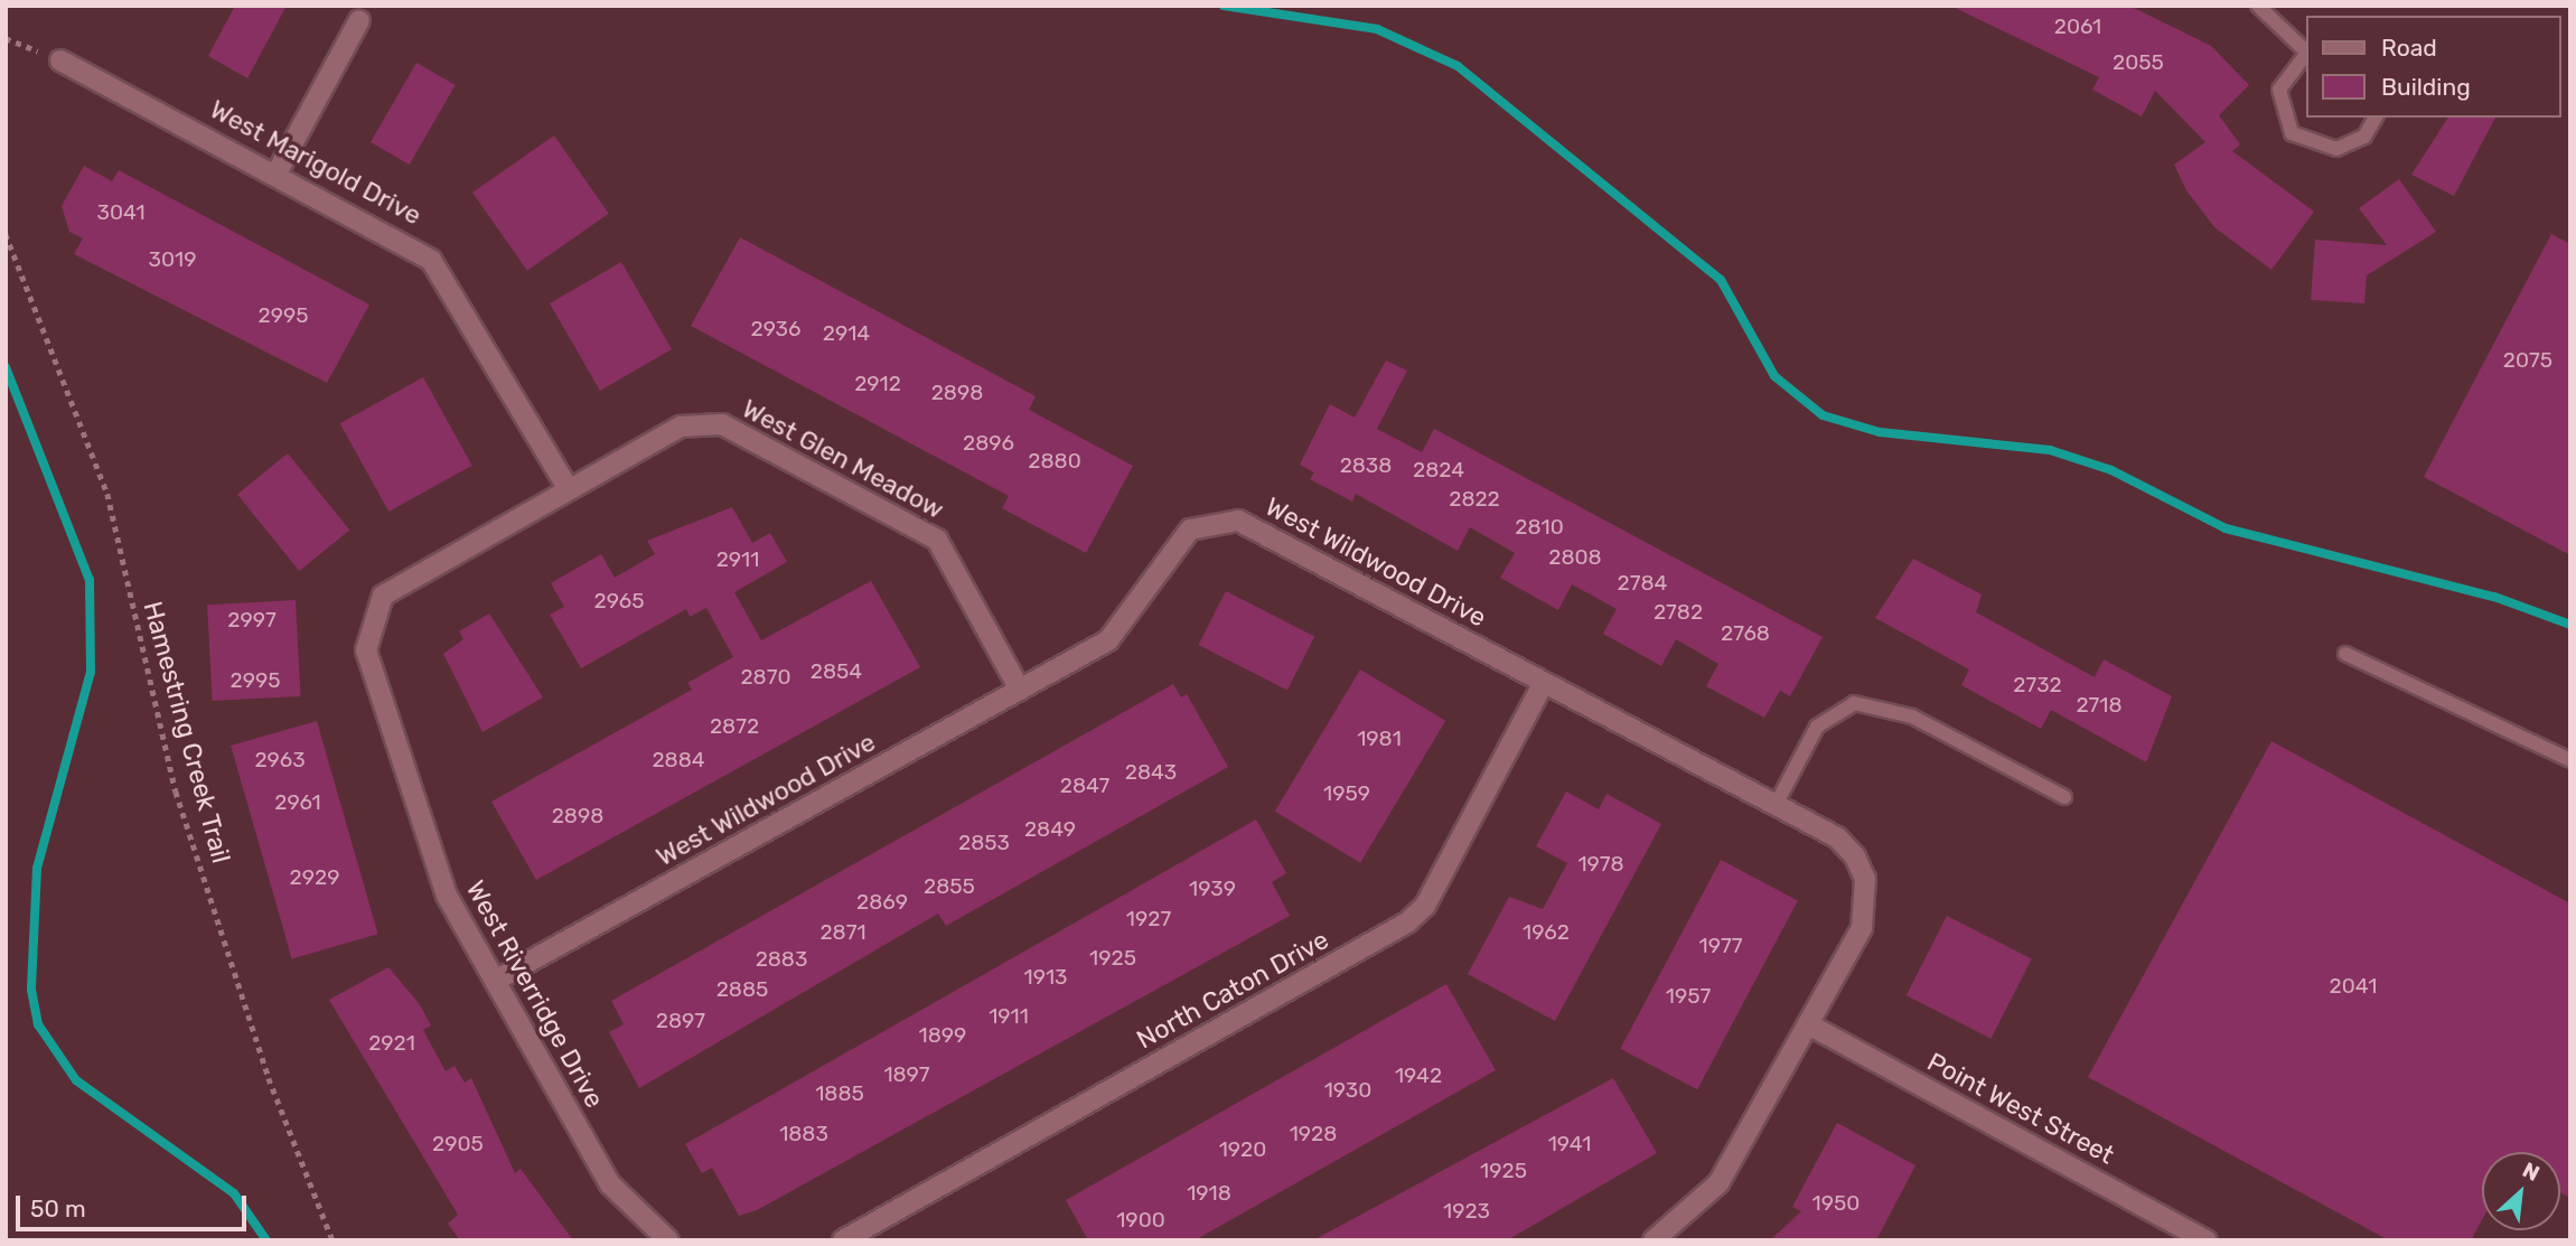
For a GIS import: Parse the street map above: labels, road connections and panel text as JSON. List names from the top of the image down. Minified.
{"streets":{"street":["West Marigold Drive","West Glen Meadow","West Wildwood Drive","North Caton Drive","West Riverridge Drive","Point West Street"],"path":["Hamestring Creek Trail"]},"crossings":[["West Marigold Drive","West Glen Meadow"],["West Glen Meadow","West Wildwood Drive"],["West Glen Meadow","West Riverridge Drive"],["West Wildwood Drive","North Caton Drive"],["West Wildwood Drive","West Riverridge Drive"],["West Wildwood Drive","Point West Street"]],"house_numbers":["2061","2055","3041","3019","2995","2936","2914","2075","2912","2898","2896","2880","2838","2824","2822","2810","2808","2911","2784","2965","2782","2997","2768","2854","2870","2995","2732","2718","2872","1981","2963","2884","2843","2847","1959","2961","2898","2849","2853","1978","2929","2855","1939","2869","1927","2871","1962","1977","1925","2883","1913","2041","2885","1957","1911","2897","1899","2921","1897","1942","1930","1885","1883","1928","2905","1941","1920","1925","1918","1950","1923","1900"],"legend":["Road","Building"],"scale_bar":"50 m","north":"top right"}
